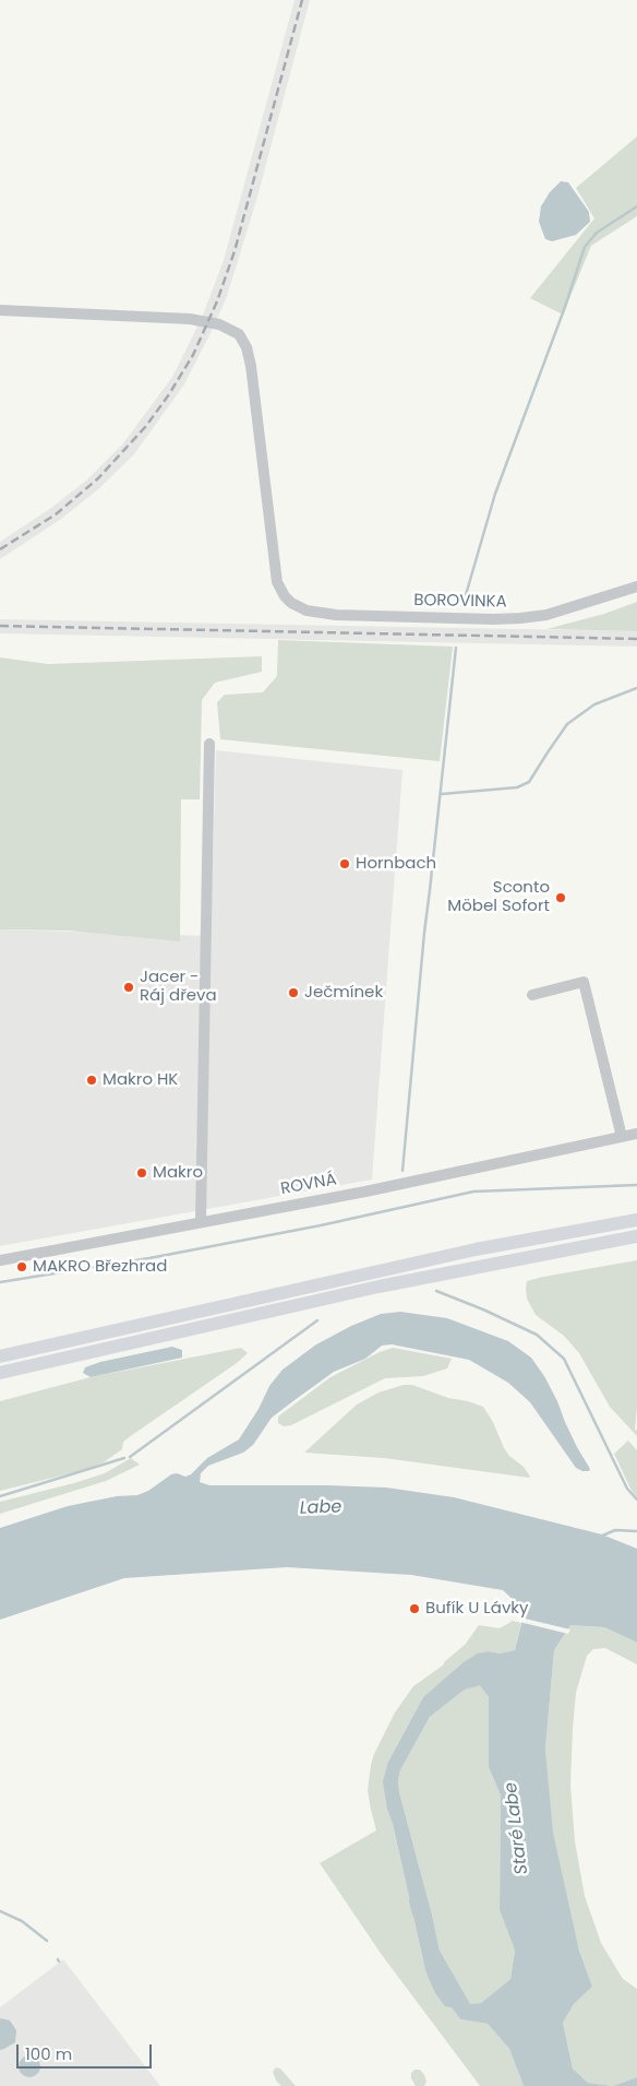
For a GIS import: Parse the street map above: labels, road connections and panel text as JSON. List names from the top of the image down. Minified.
{"streets":{"street":["BOROVINKA","ROVNÁ"]},"water":["Labe","Staré Labe"],"places":["Hornbach","Sconto Möbel Sofort","Jacer - Ráj dřeva","Ječmínek","Makro HK","Makro","MAKRO Březhrad","Bufík U Lávky"],"scale_bar":"100 m"}
